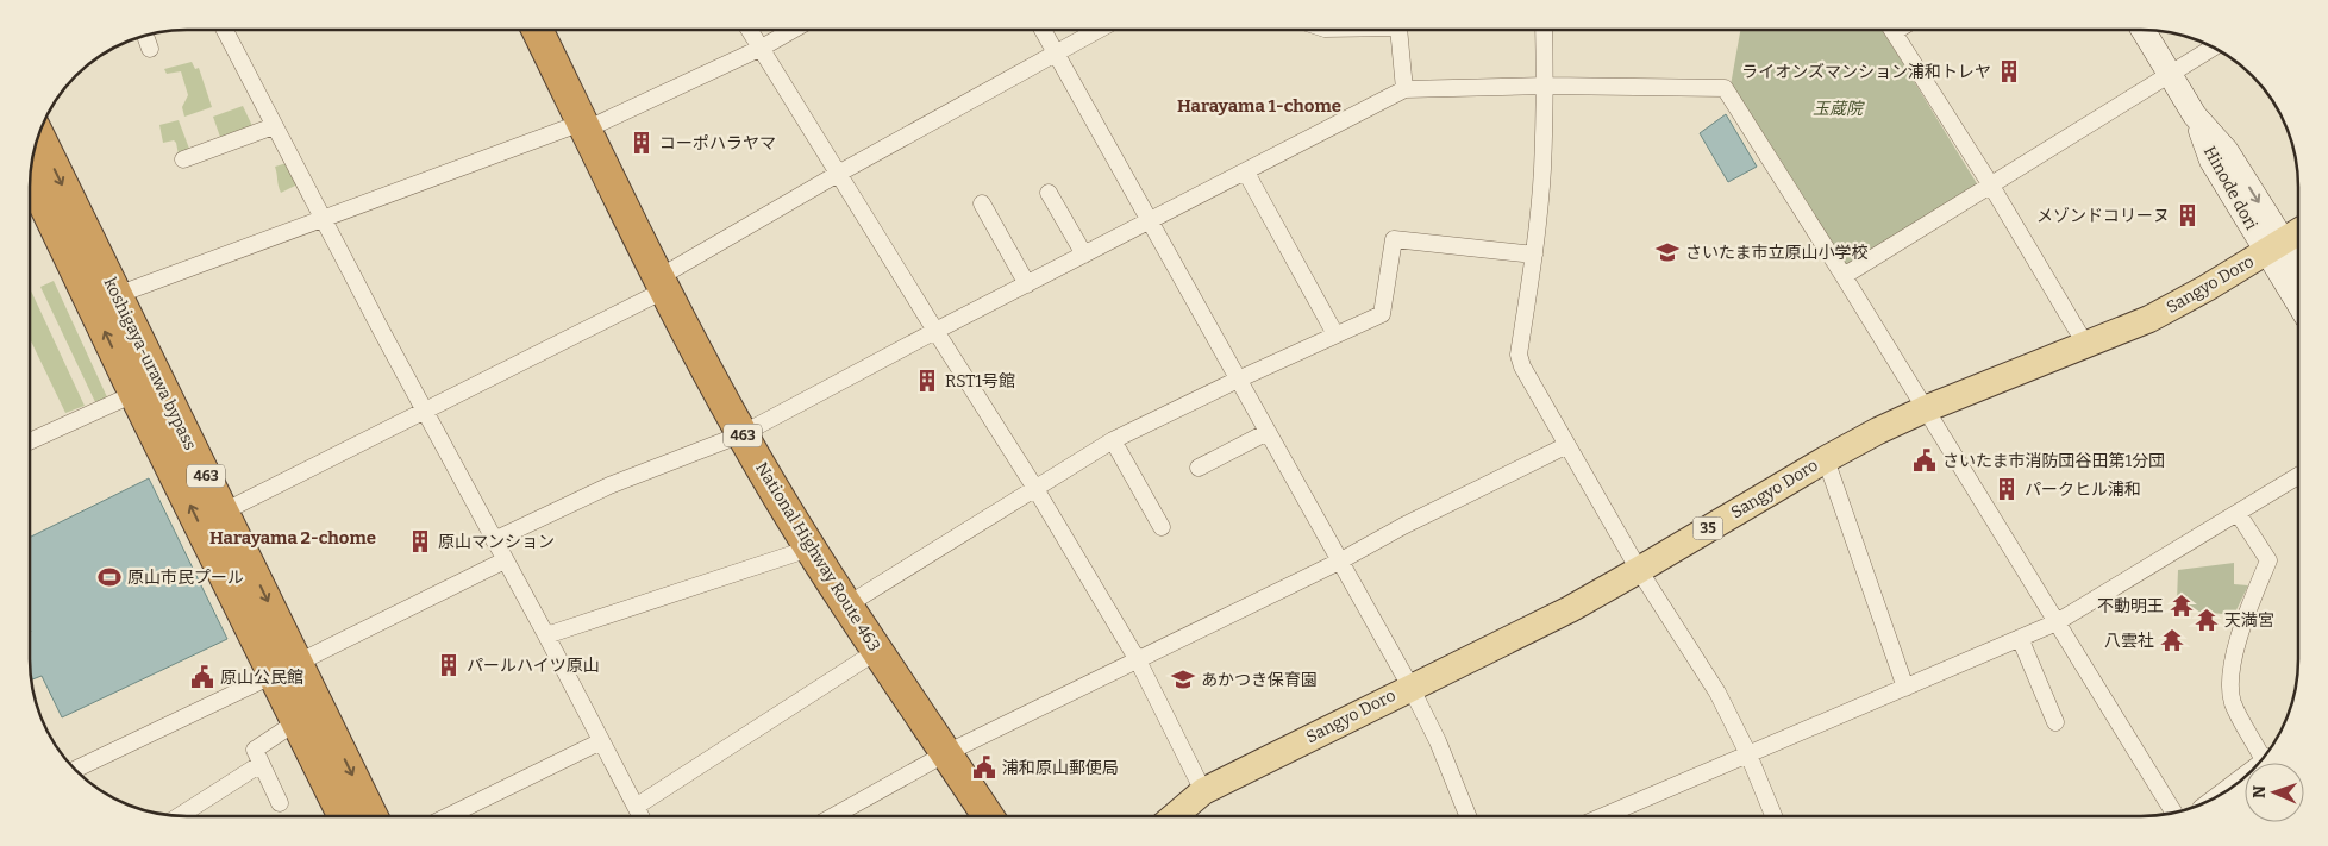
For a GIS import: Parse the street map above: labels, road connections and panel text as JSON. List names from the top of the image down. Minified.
{"streets":{"highway":["koshigaya-urawa bypass","463","National Highway Route 463"],"main road":["Sangyo Doro","35"],"street":["Hinode dori"]},"crossings":[["Hinode dori","Sangyo Doro"]],"districts":["Harayama 1-chome","Harayama 2-chome"],"parks":["玉蔵院"],"places":{"building":["ライオンズマンション浦和トレヤ","コーポハラヤマ","メゾンドコリーヌ","RST1号館","パークヒル浦和","原山マンション","パールハイツ原山"],"school or university":["さいたま市立原山小学校","あかつき保育園"],"public building":["さいたま市消防団谷田第1分団","原山公民館","浦和原山郵便局"],"sports":["原山市民プール"],"temple":["不動明王","天満宮","八雲社"]},"north":"left"}
